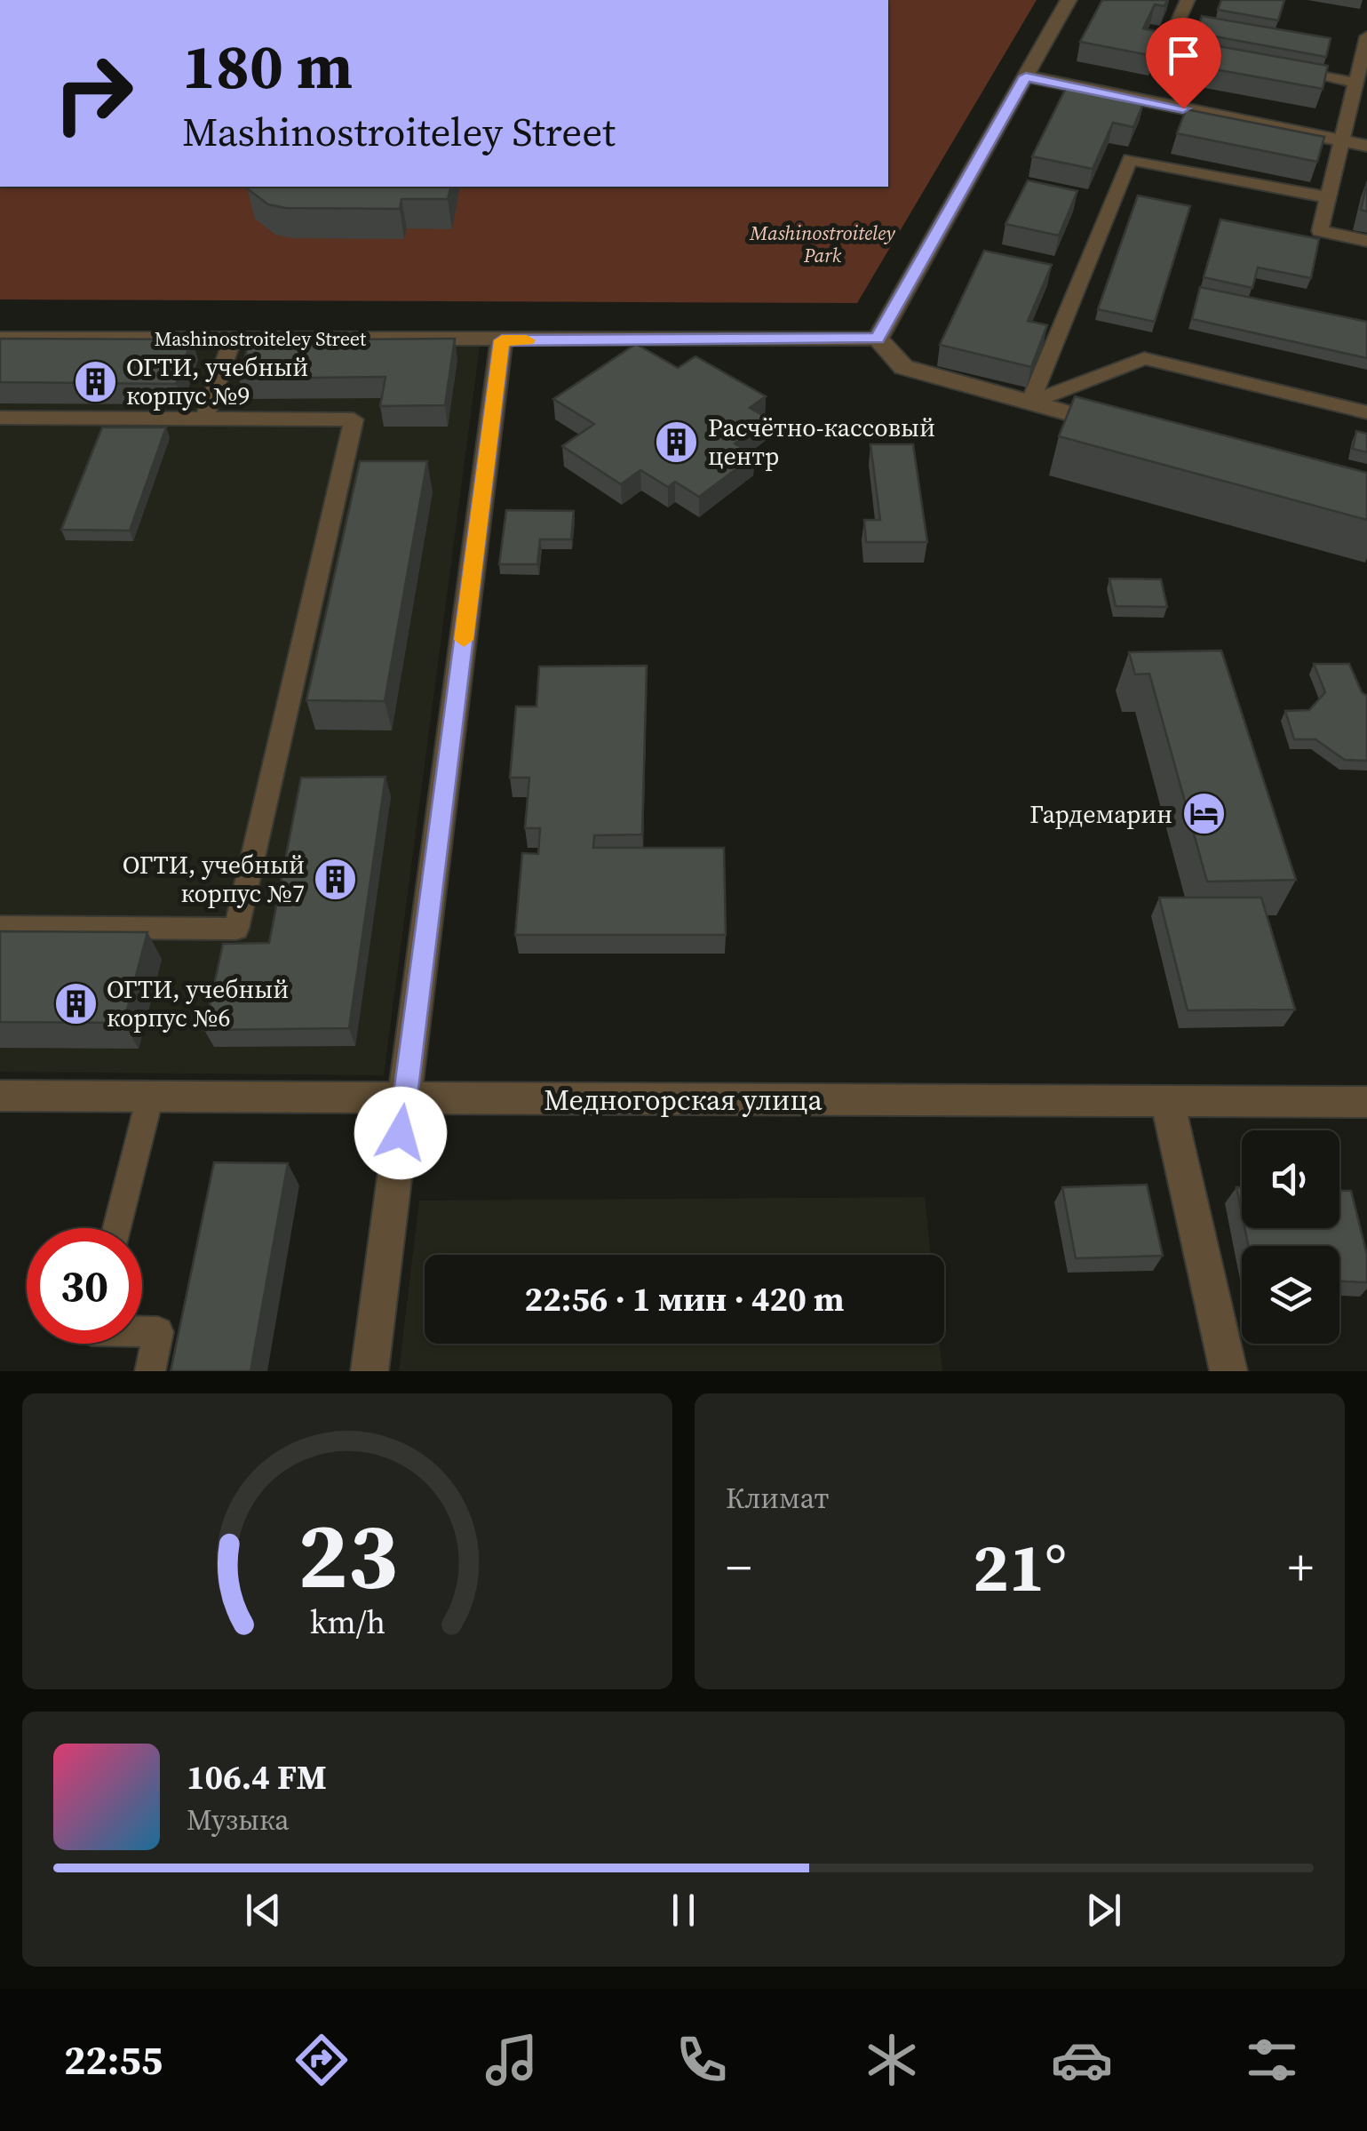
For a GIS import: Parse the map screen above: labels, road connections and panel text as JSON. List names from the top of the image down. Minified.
{"streets":{"street":["Mashinostroiteley Street","Медногорская улица"]},"parks":["Mashinostroiteley Park"],"places":{"building":["ОГТИ, учебный корпус №9","Расчётно-кассовый центр","ОГТИ, учебный корпус №7","ОГТИ, учебный корпус №6"],"hotel":["Гардемарин"]},"page":{"turn":["180 m","Mashinostroiteley Street"],"limit":"30","trip":"22:56 · 1 мин · 420 m","tile":"Климат","heat":["−","21°","+"],"song":["106.4 FM","Музыка"],"tabs":"22:55","gauge":["23","km/h"]}}
